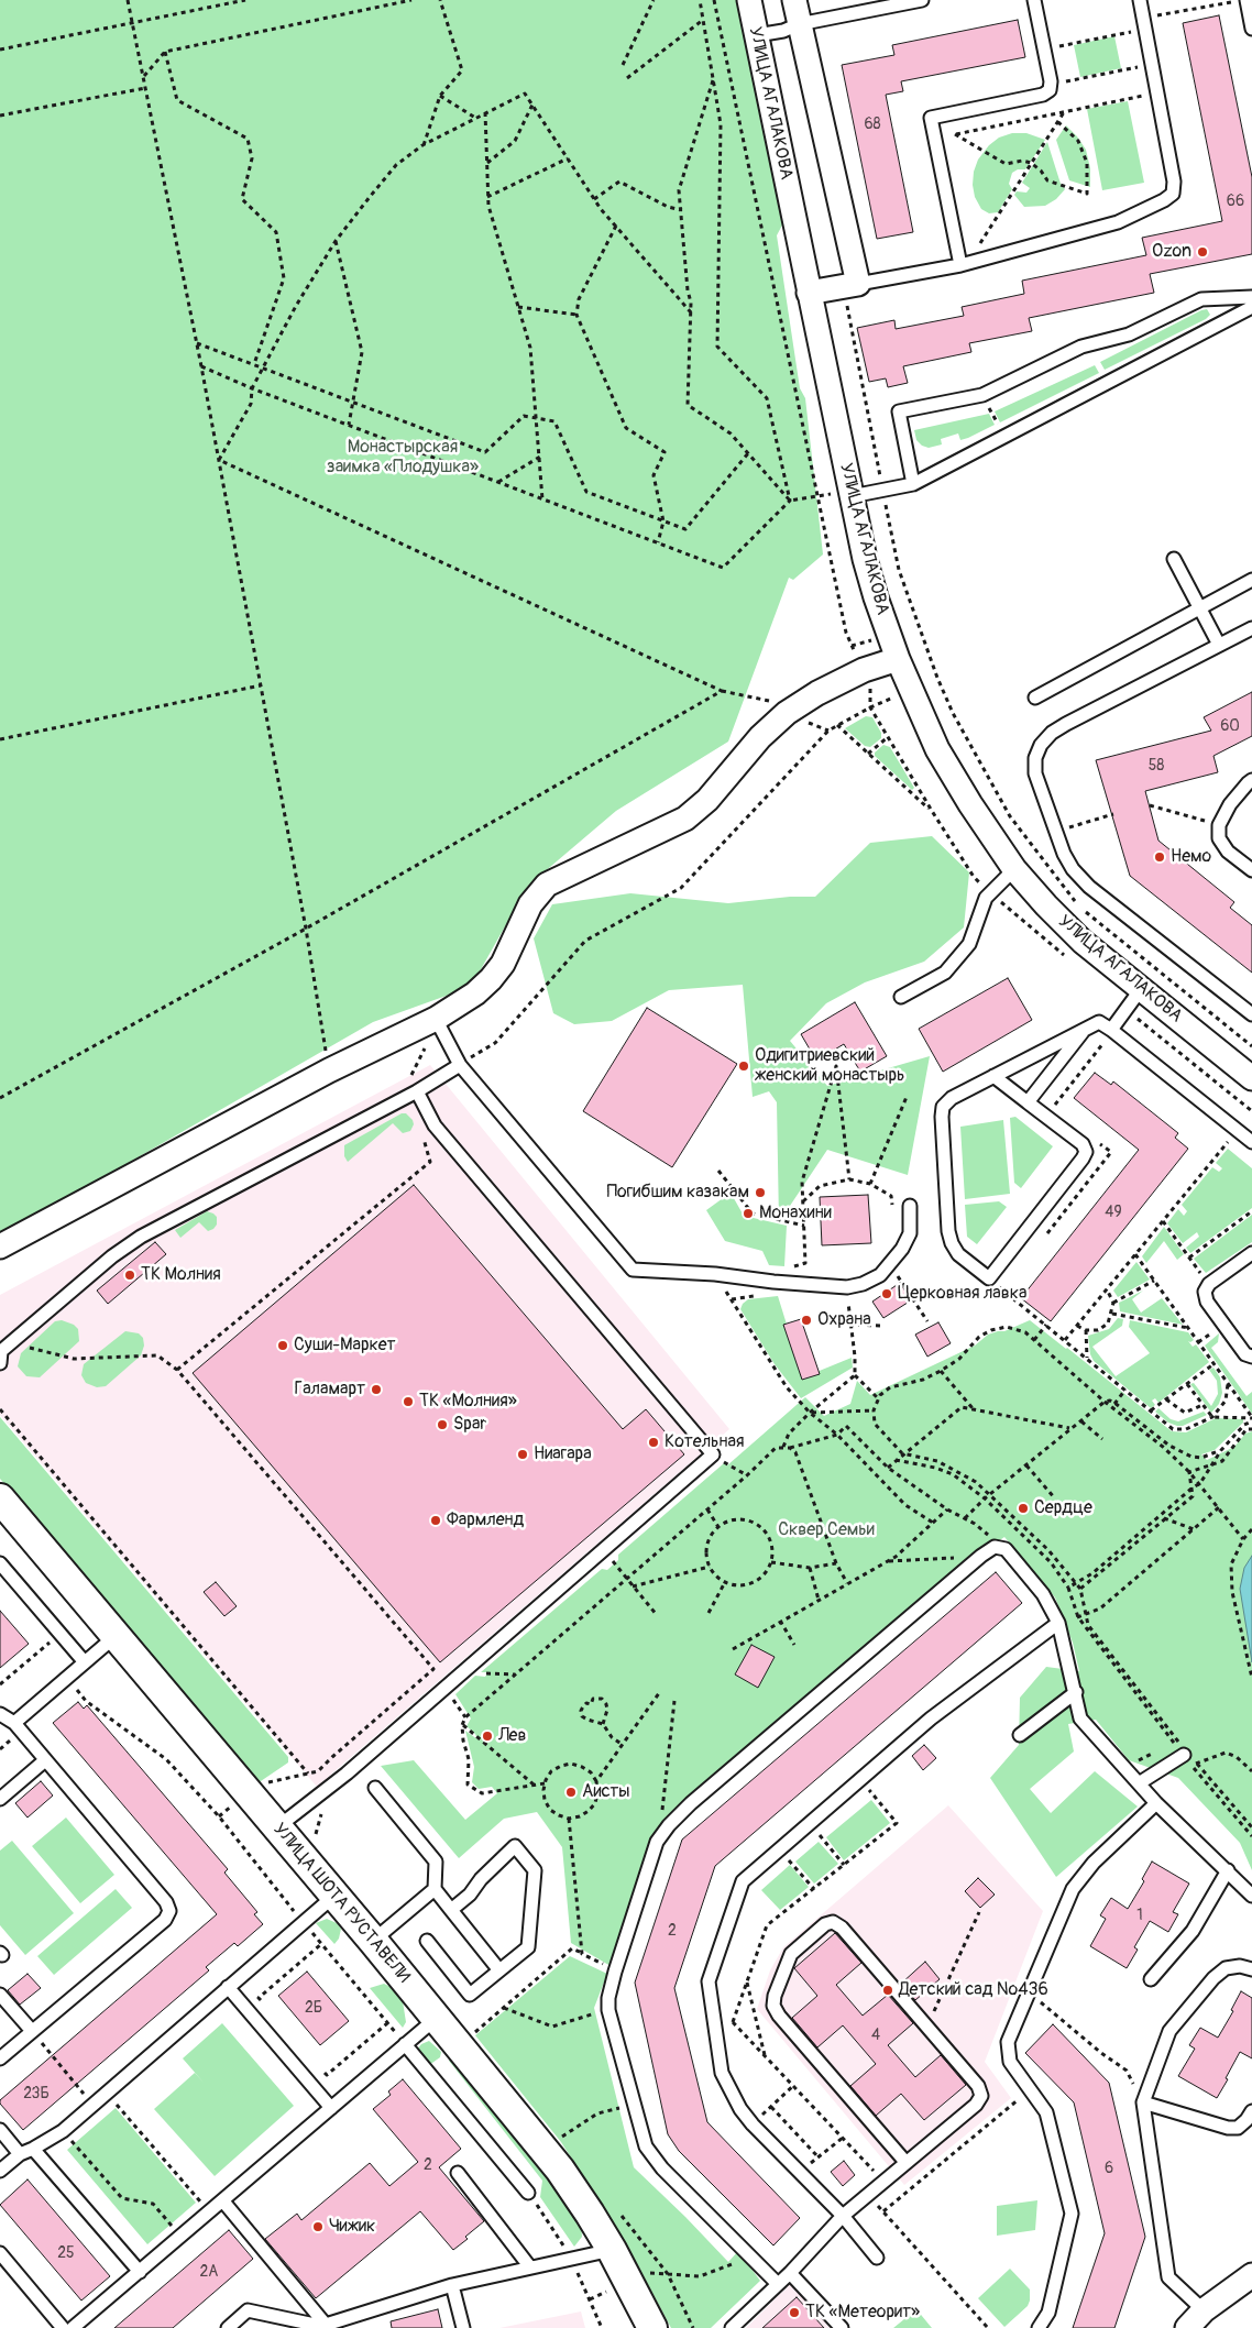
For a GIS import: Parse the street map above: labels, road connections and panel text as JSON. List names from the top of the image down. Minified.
{"streets":{"street":["УЛИЦА АГАЛАКОВА","УЛИЦА ШОТА РУСТАВЕЛИ"]},"parks":["Монастырская заимка «Плодушка»","Сквер Семьи"],"places":["Ozon","Немо","Одигитриевский женский монастырь","Погибшим казакам","Монахини","ТК Молния","Церковная лавка","Охрана","Суши-Маркет","Галамарт","ТК «Молния»","Spar","Котельная","Ниагара","Сердце","Фармленд","Лев","Аисты","Детский сад №436","Чижик","ТК «Метеорит»"],"house_numbers":["68","66","60","58","49","1","2","2Б","4","23Б","2","6","25","2А"]}
